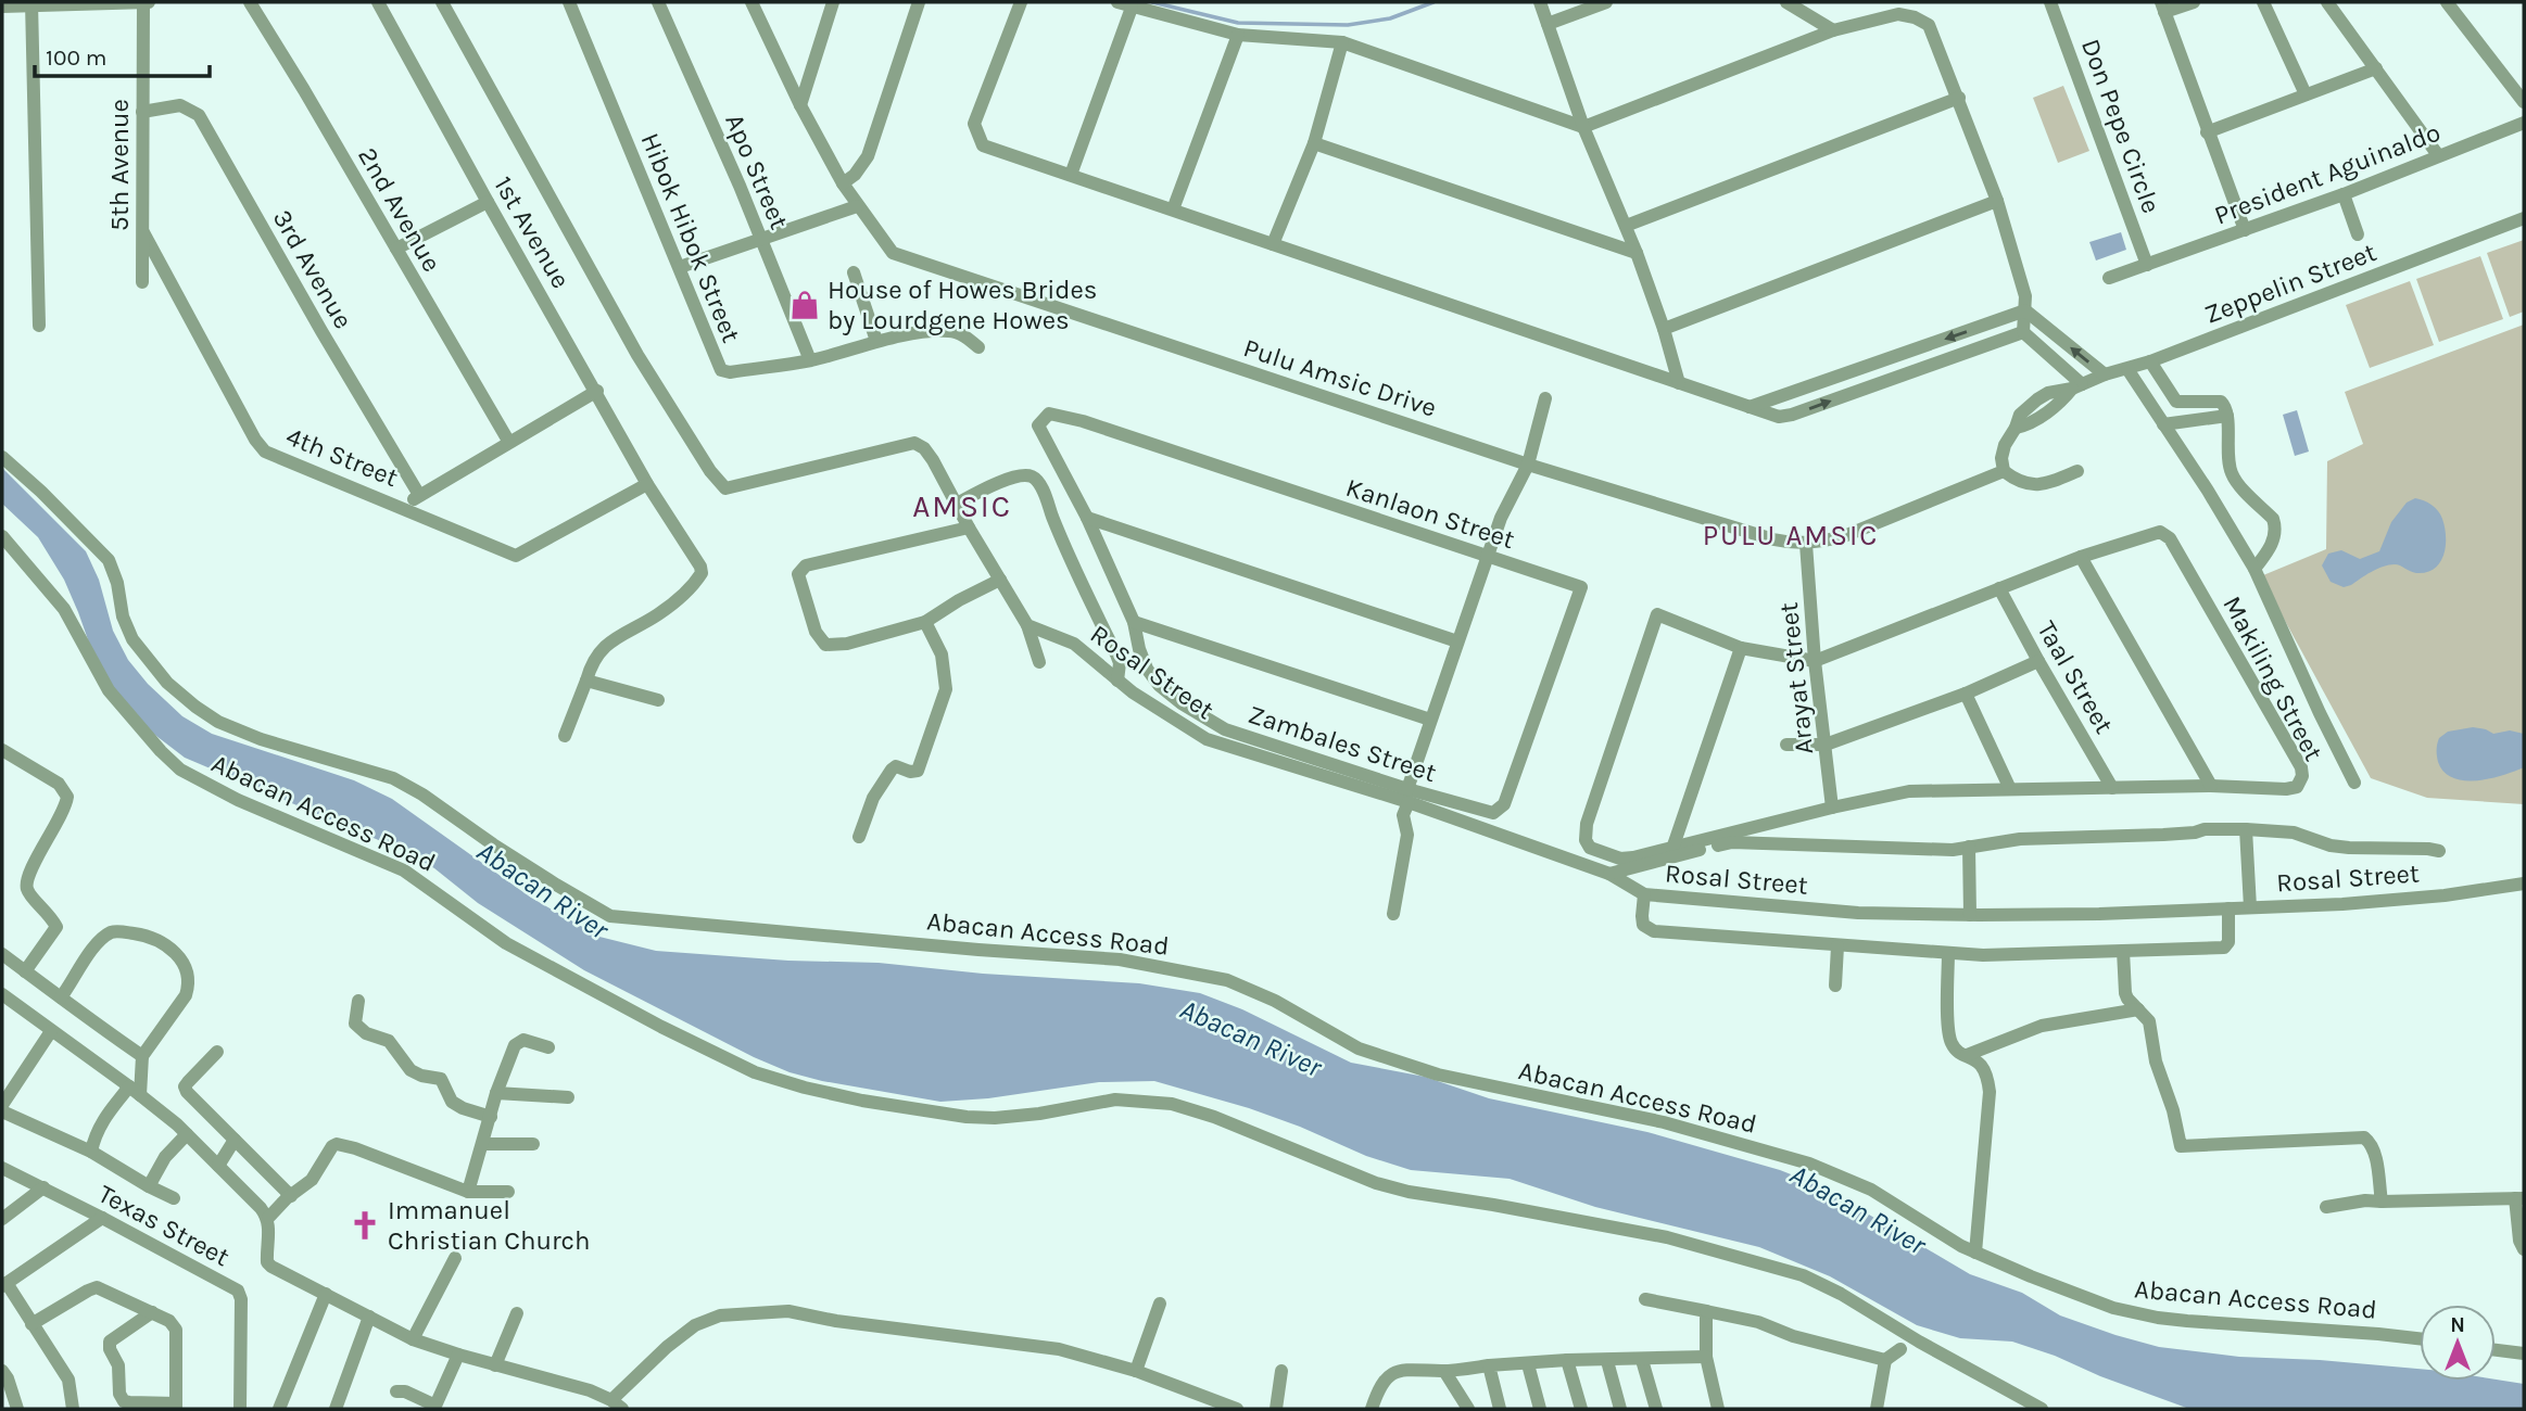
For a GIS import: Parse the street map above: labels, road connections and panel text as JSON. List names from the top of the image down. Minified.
{"streets":{"street":["Don Pepe Circle","5th Avenue","Apo Street","President Aguinaldo","2nd Avenue","1st Avenue","Hibok Hibok Street","3rd Avenue","Zeppelin Street","Pulu Amsic Drive","4th Street","Kanlaon Street","Rosal Street","Taal Street","Arayat Street","Makiling Street","Zambales Street","Abacan Access Road","Texas Street"]},"crossings":[["Don Pepe Circle","President Aguinaldo"],["5th Avenue","3rd Avenue"],["5th Avenue","4th Street"],["Apo Street","Hibok Hibok Street"],["1st Avenue","4th Street"],["Zeppelin Street","Pulu Amsic Drive"],["Pulu Amsic Drive","Arayat Street"],["Kanlaon Street","Zambales Street"],["Rosal Street","Zambales Street"],["Taal Street","Makiling Street"],["Arayat Street","Makiling Street"]],"districts":["AMSIC","PULU AMSIC"],"water":["Abacan River"],"places":{"shop":["House of Howes Brides by Lourdgene Howes"],"church":["Immanuel Christian Church"]},"scale_bar":"100 m","north":"top"}
